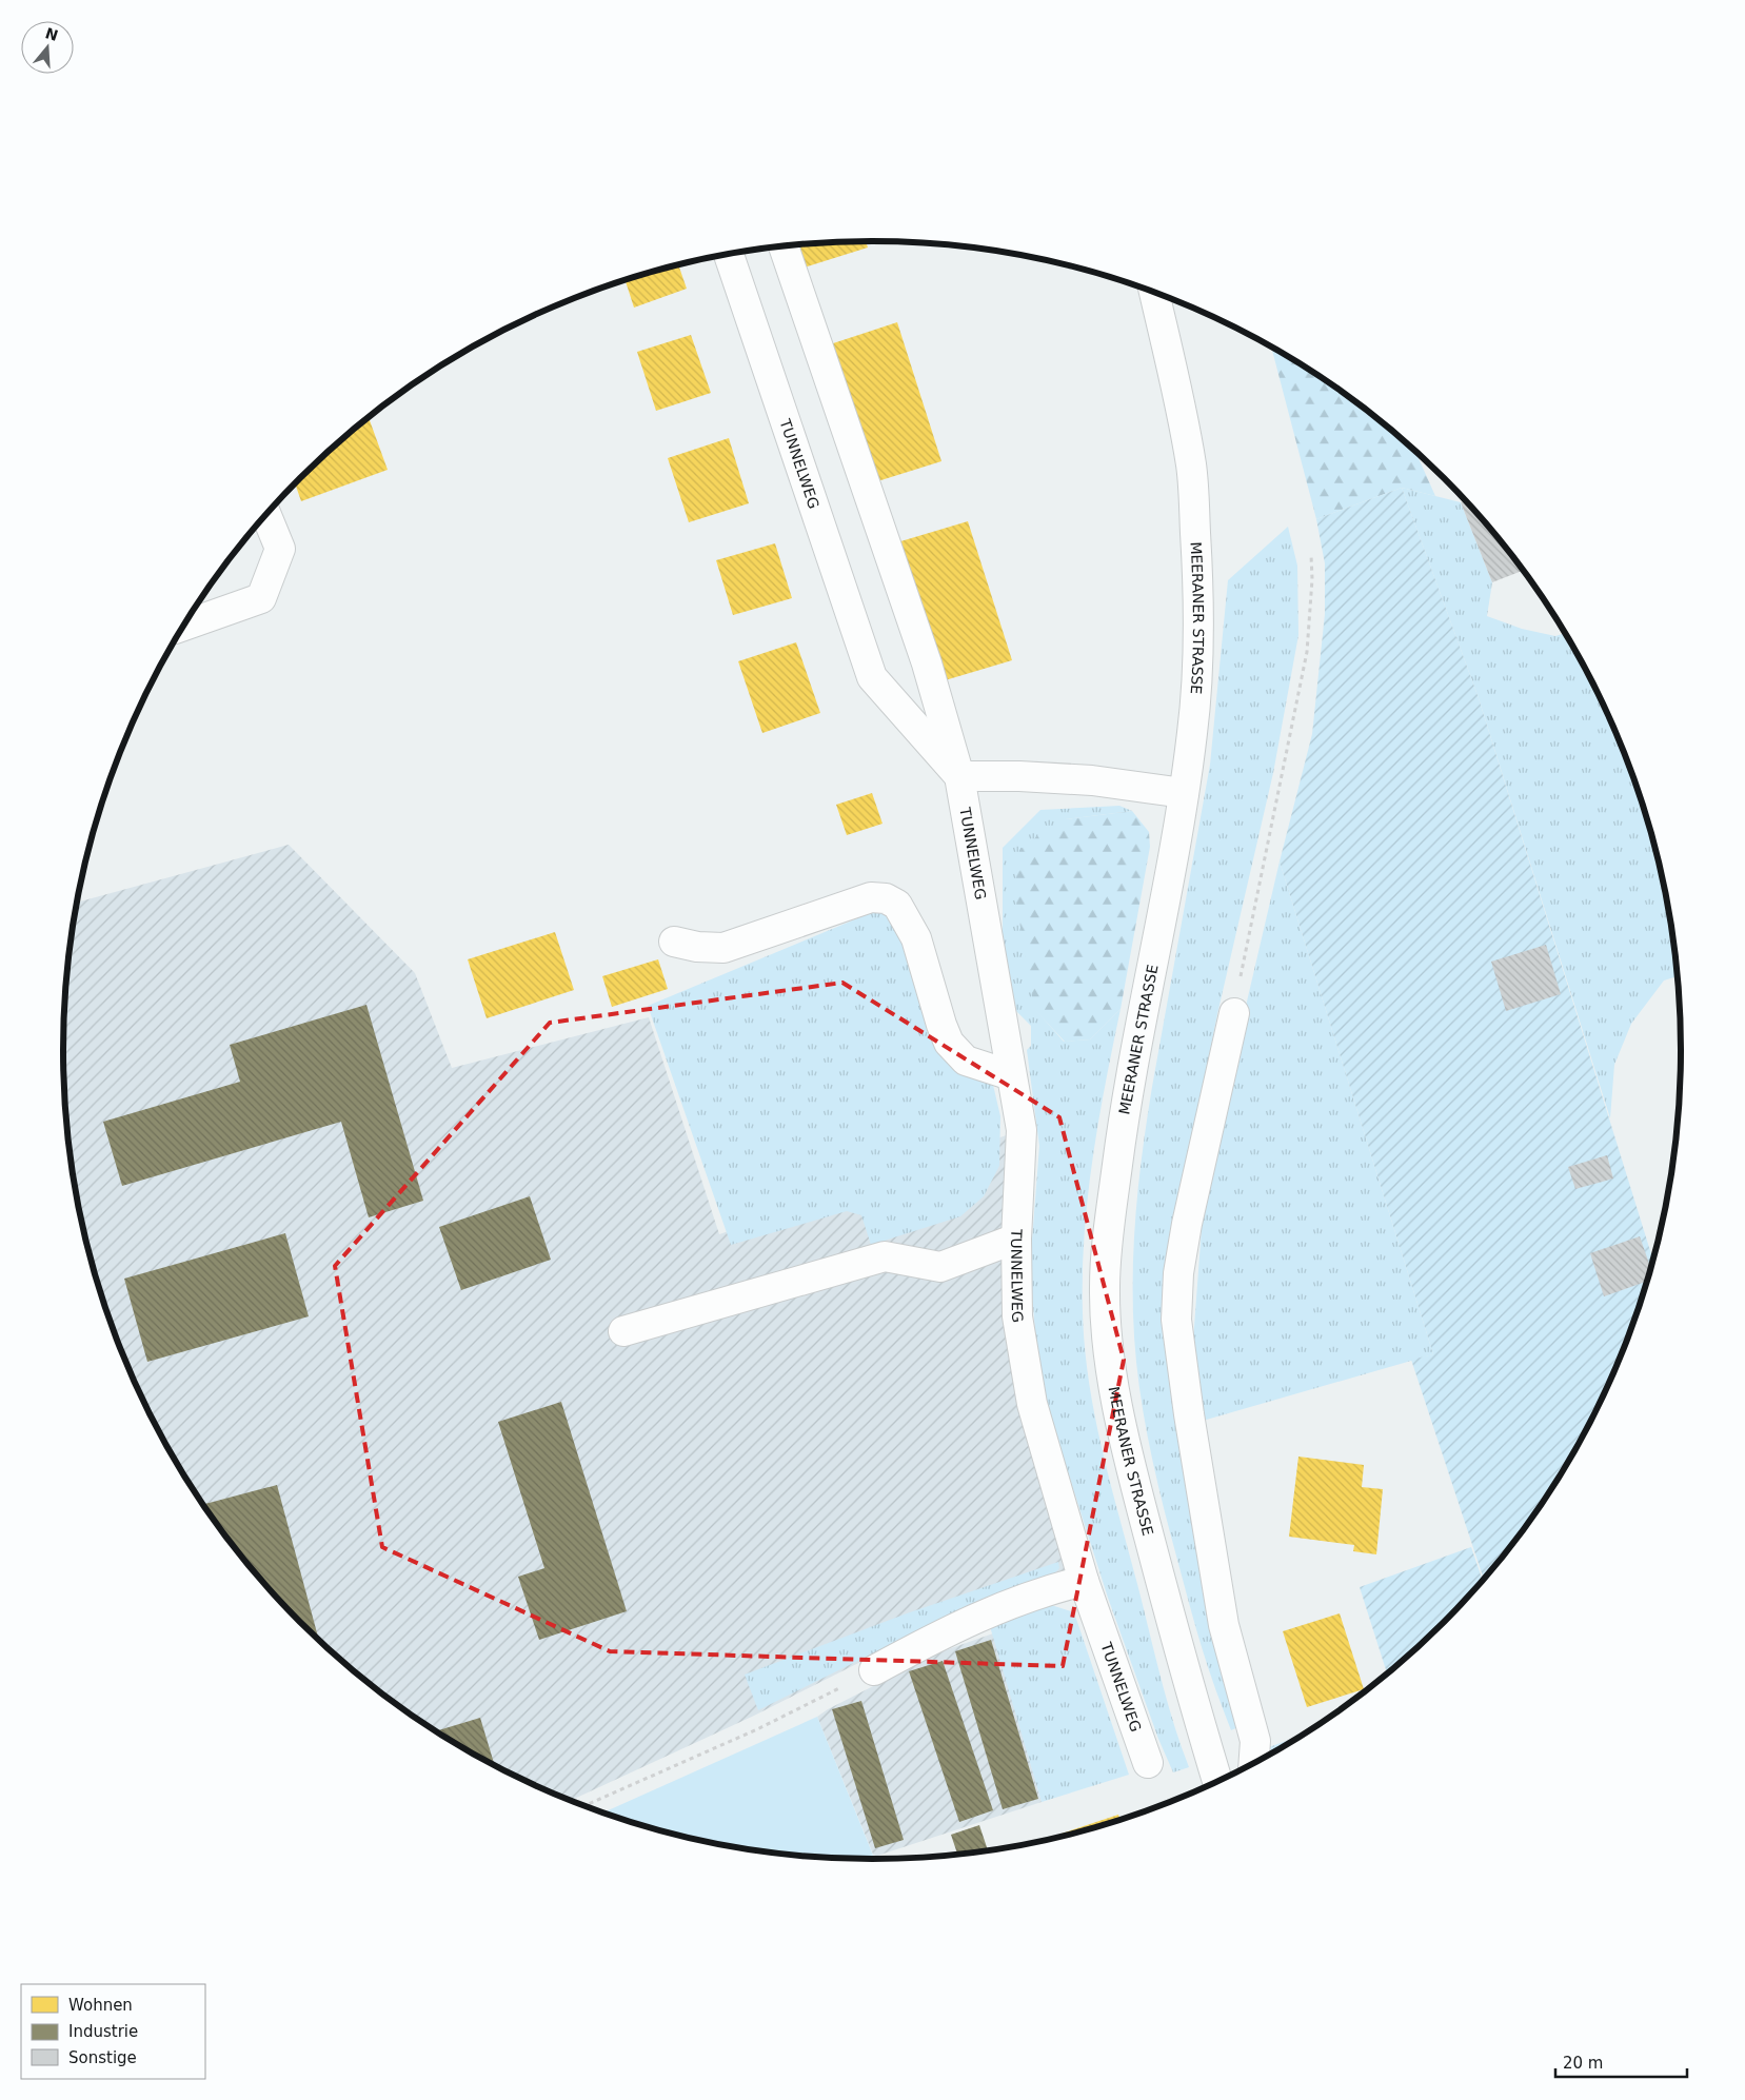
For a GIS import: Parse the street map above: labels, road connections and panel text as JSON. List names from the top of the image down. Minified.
{"streets":{"street":["TUNNELWEG","MEERANER STRASSE"]},"legend":["Wohnen","Industrie","Sonstige"],"scale_bar":"20 m","north":"top"}
